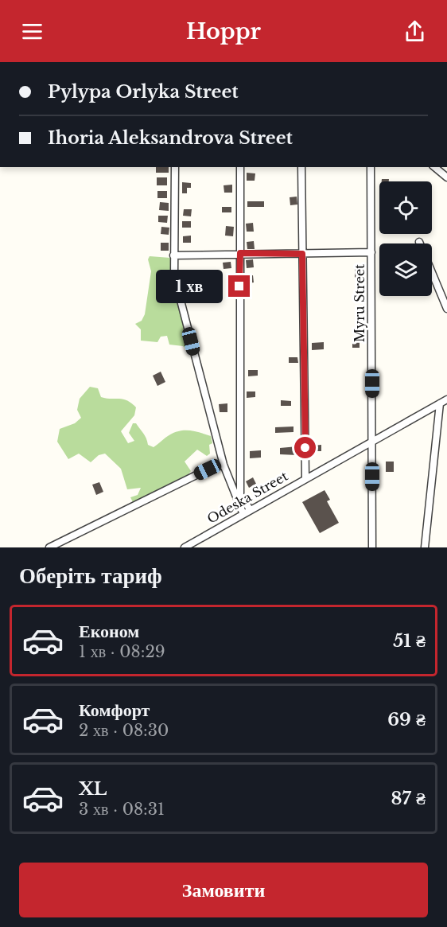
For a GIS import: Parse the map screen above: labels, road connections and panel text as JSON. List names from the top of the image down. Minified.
{"streets":{"street":["Myru Street","Odeska Street"]},"crossings":[["Myru Street","Odeska Street"]],"page":{"header":"Hoppr","banner":["Pylypa Orlyka Street","Ihoria Aleksandrova Street"],"bubble":"1 хв","heading":"Оберіть тариф","list":[{"name":"Економ","note":"1 хв · 08:29","value":"51 ₴"},{"name":"Комфорт","note":"2 хв · 08:30","value":"69 ₴"},{"name":"XL","note":"3 хв · 08:31","value":"87 ₴"}],"buttons":"Замовити"}}
